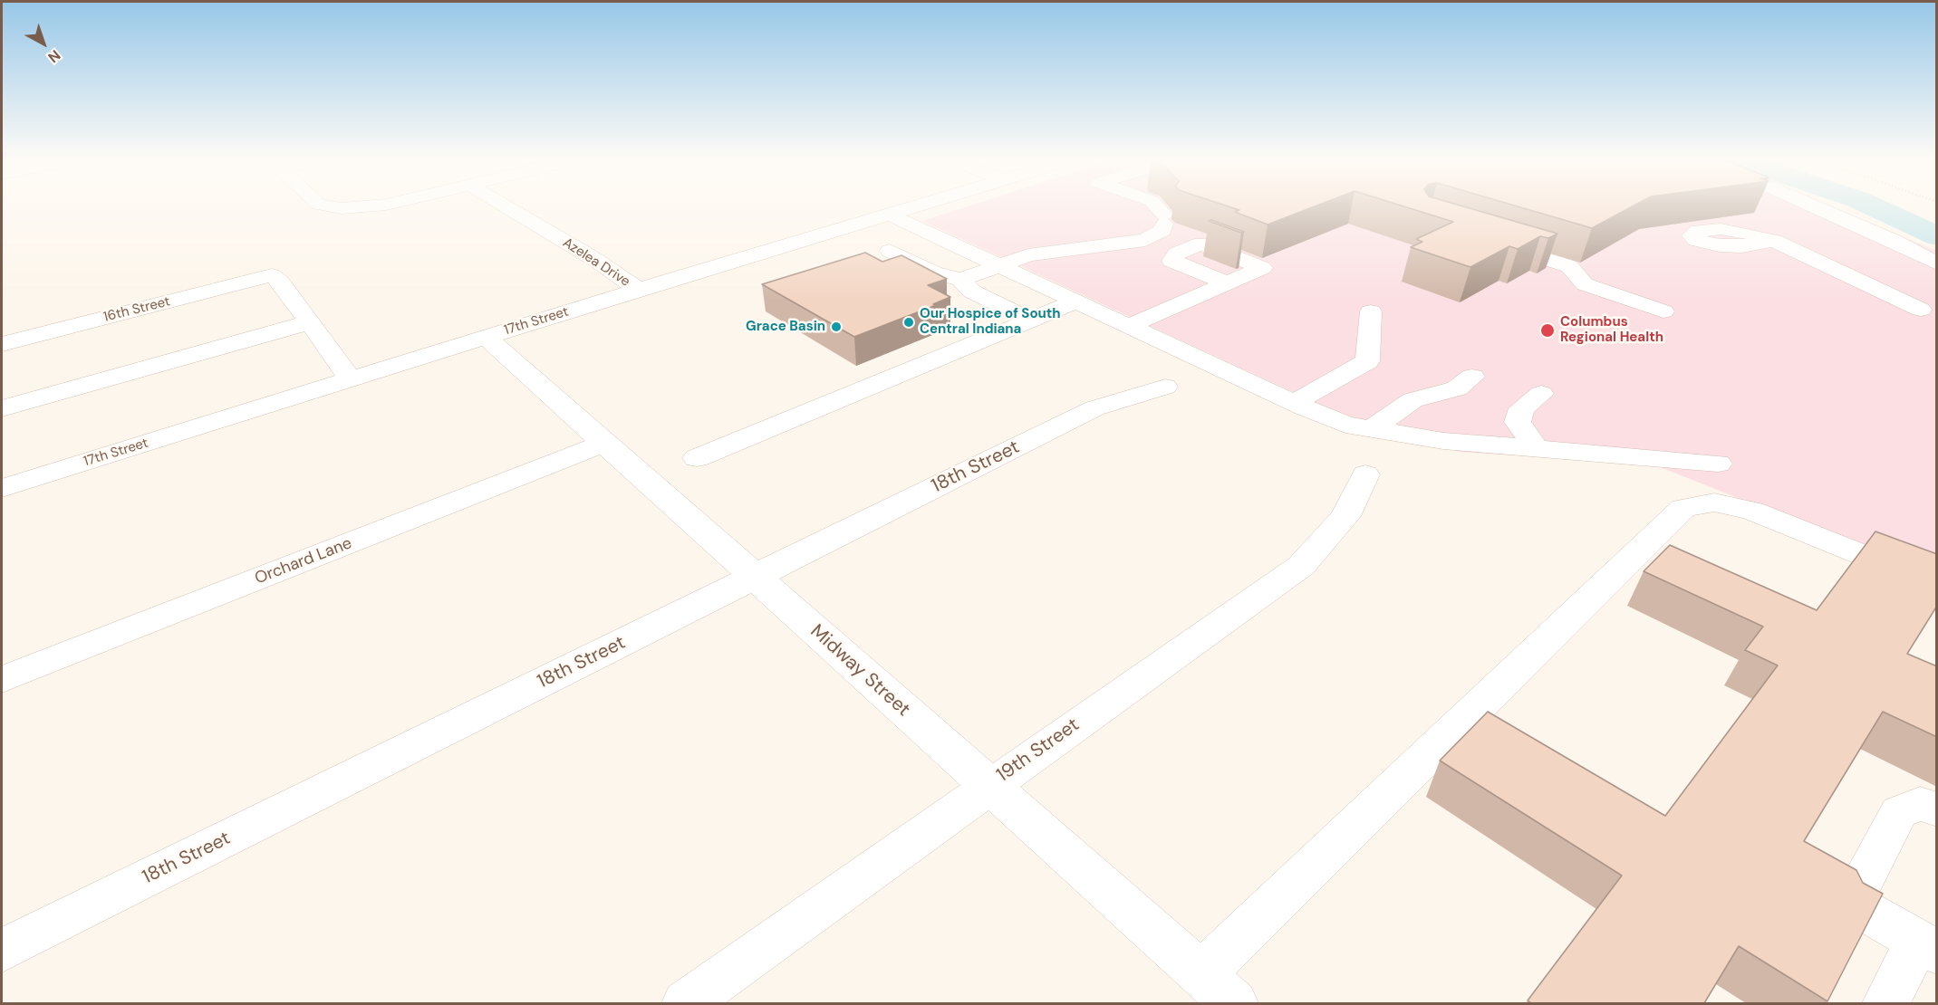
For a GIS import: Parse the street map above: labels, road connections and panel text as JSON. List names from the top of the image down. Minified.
{"streets":{"street":["Azelea Drive","16th Street","17th Street","18th Street","Orchard Lane","Midway Street","19th Street"]},"crossings":[["Azelea Drive","17th Street"],["17th Street","Midway Street"],["18th Street","Midway Street"],["Orchard Lane","Midway Street"],["Midway Street","19th Street"]],"places":["Our Hospice of South Central Indiana","Grace Basin","Columbus Regional Health"],"north":"bottom right"}
